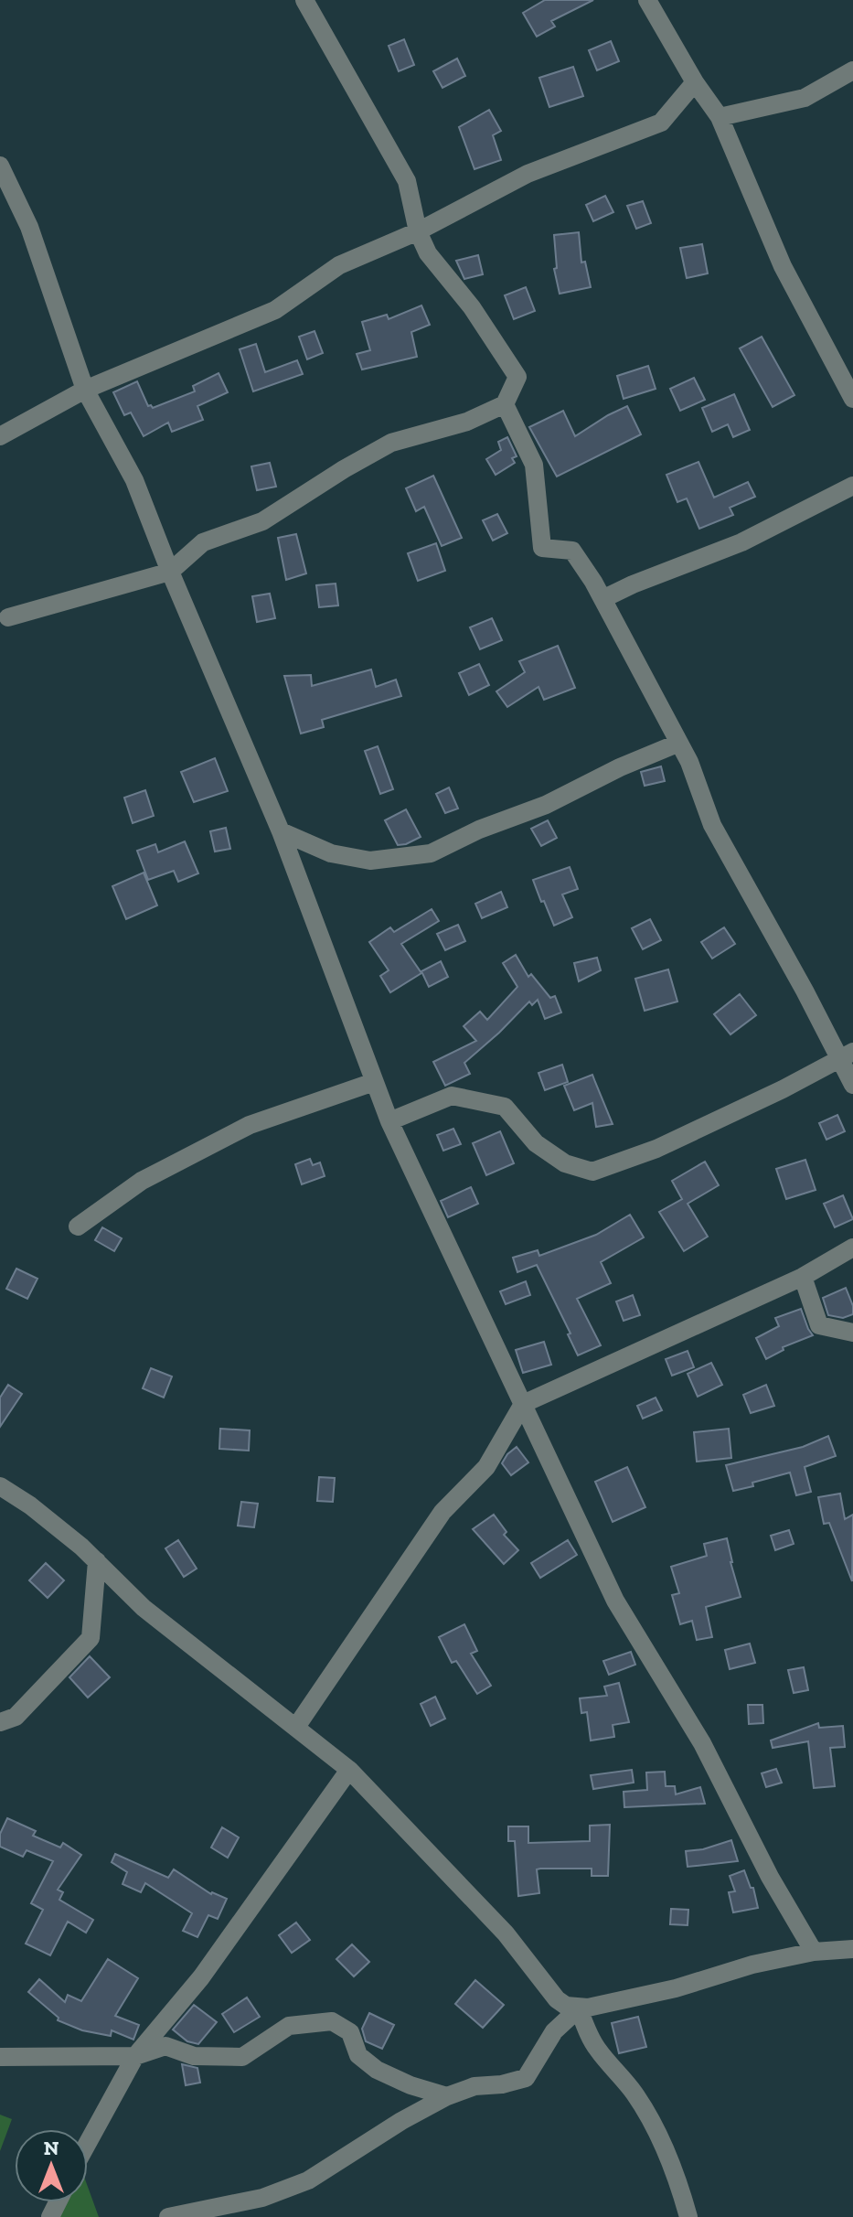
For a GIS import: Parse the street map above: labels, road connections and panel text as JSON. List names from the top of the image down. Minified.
{"north":"top"}
